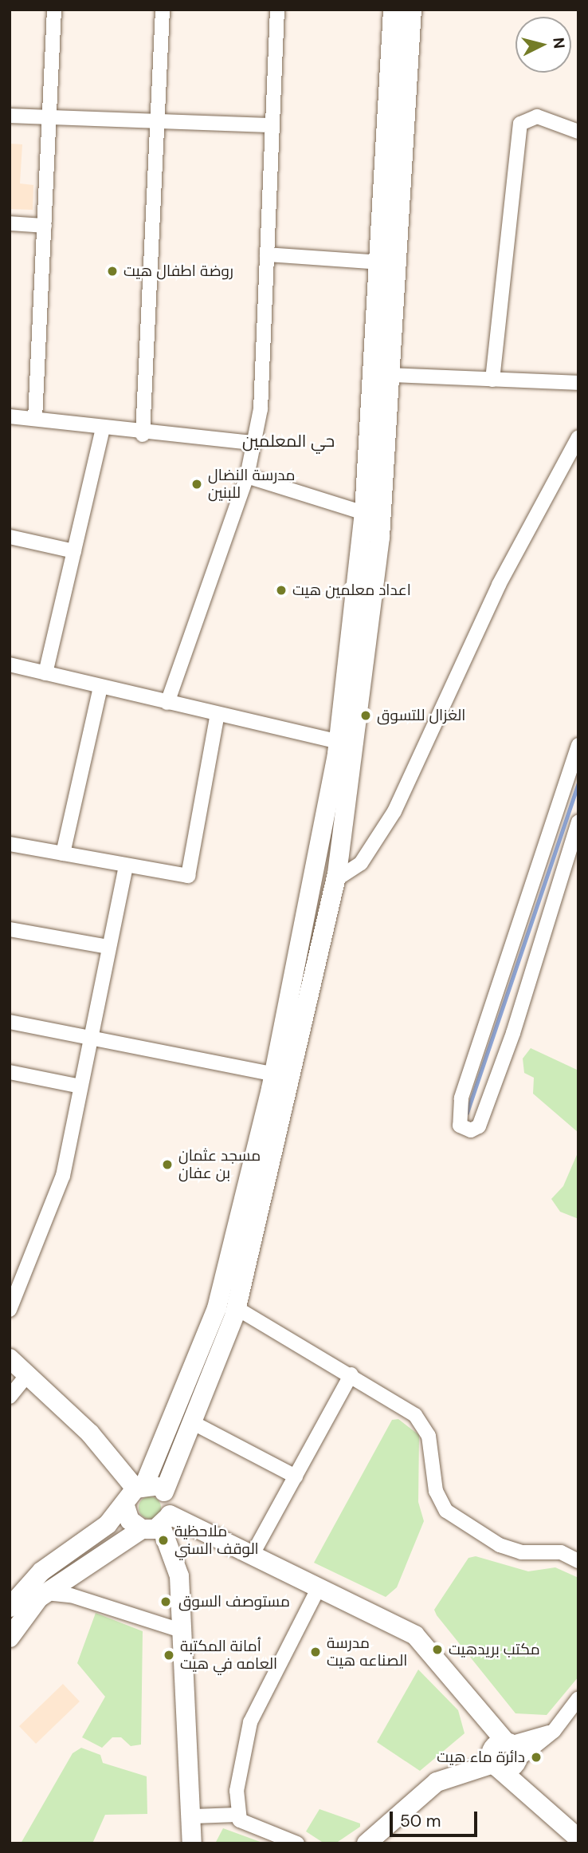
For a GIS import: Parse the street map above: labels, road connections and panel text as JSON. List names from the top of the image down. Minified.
{"districts":["حي المعلمين"],"places":["روضة اطفال هيت","مدرسة النضال للبنين","اعداد معلمين هيت","الغزال للتسوق","مسجد عثمان بن عفان","ملاحظية الوقف السني","مستوصف السوق","مكتب بريدهيت","مدرسة الصناعه هيت","أمانة المكتبة العامه في هيت","دائرة ماء هيت"],"scale_bar":"50 m","north":"right"}
